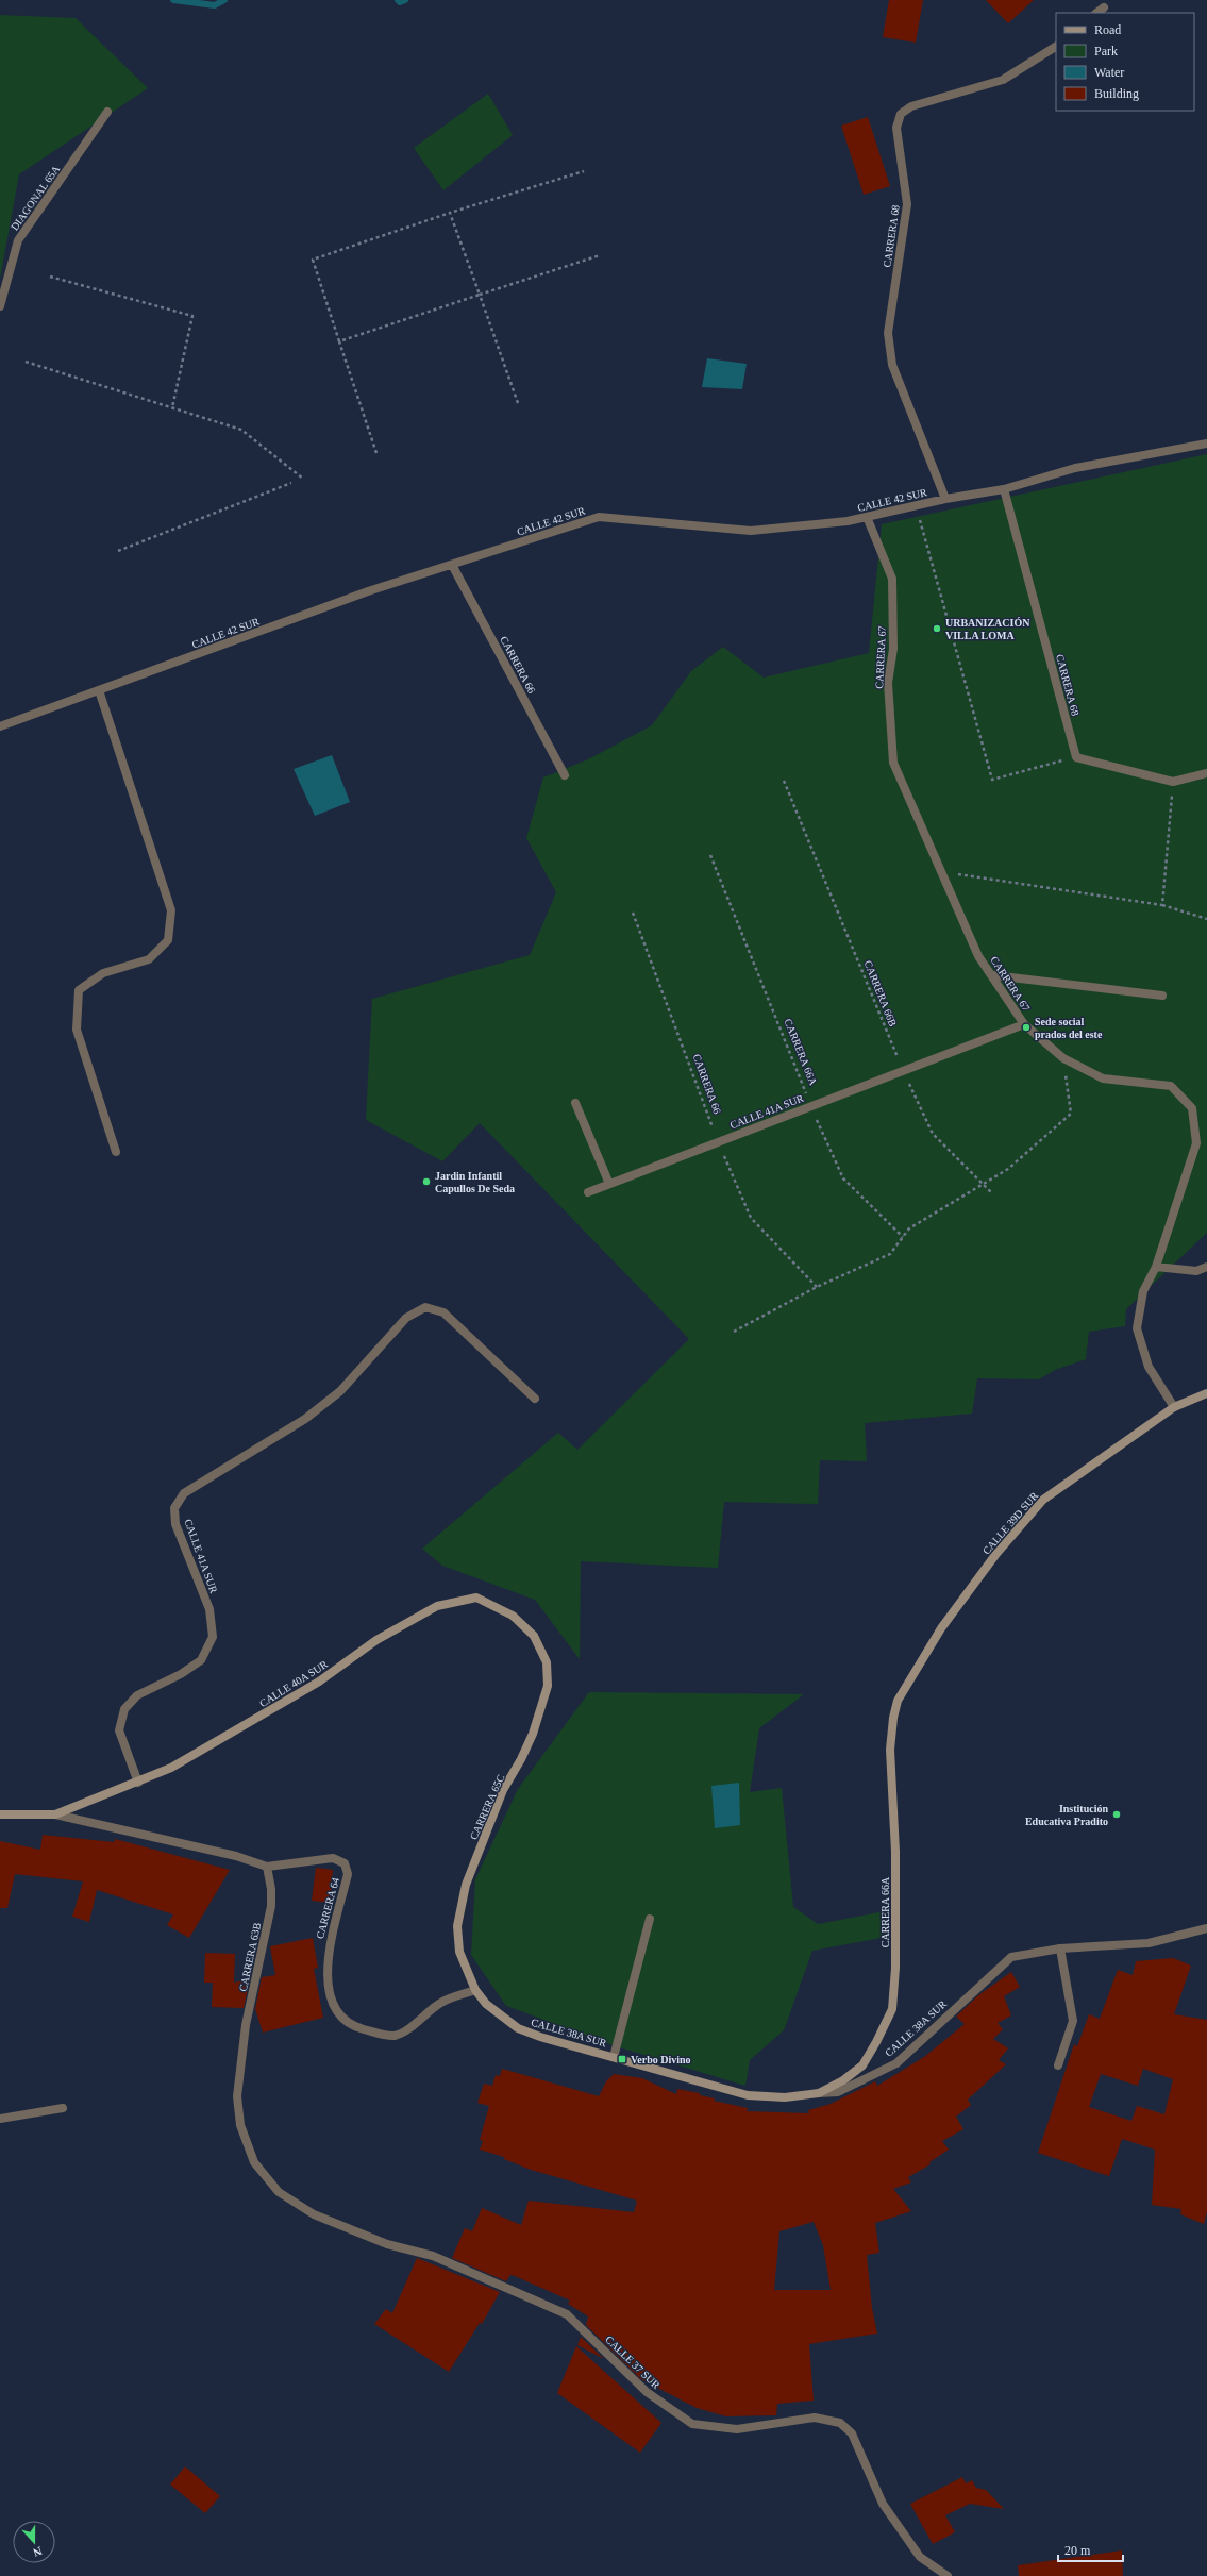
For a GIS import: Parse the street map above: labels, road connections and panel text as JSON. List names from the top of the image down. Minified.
{"streets":{"main road":["CARRERA 66A","CALLE 39D SUR","CALLE 40A SUR","CARRERA 65C","CALLE 38A SUR"],"street":["DIAGONAL 65A","CARRERA 68","CALLE 42 SUR","CARRERA 67","CARRERA 66","CALLE 41A SUR","CARRERA 64","CARRERA 63B","CALLE 37 SUR"],"path":["CARRERA 66B"]},"crossings":[["CARRERA 68","CALLE 42 SUR"],["CALLE 42 SUR","CARRERA 67"],["CALLE 42 SUR","CARRERA 66"],["CARRERA 67","CALLE 41A SUR"],["CARRERA 67","CALLE 39D SUR"],["CARRERA 66","CALLE 41A SUR"],["CARRERA 66B","CALLE 41A SUR"],["CARRERA 66A","CALLE 41A SUR"],["CARRERA 66A","CALLE 39D SUR"],["CARRERA 66A","CALLE 38A SUR"],["CALLE 41A SUR","CALLE 40A SUR"],["CALLE 40A SUR","CARRERA 65C"],["CARRERA 65C","CARRERA 64"],["CARRERA 65C","CALLE 38A SUR"],["CARRERA 64","CARRERA 63B"],["CARRERA 64","CALLE 38A SUR"],["CARRERA 63B","CALLE 37 SUR"]],"places":{"other":["URBANIZACIÓN VILLA LOMA","Sede social prados del este","Jardin Infantil Capullos De Seda","Institución Educativa Pradito"],"transit":["Verbo Divino"]},"legend":["Road","Park","Water","Building"],"scale_bar":"20 m","north":"bottom"}
